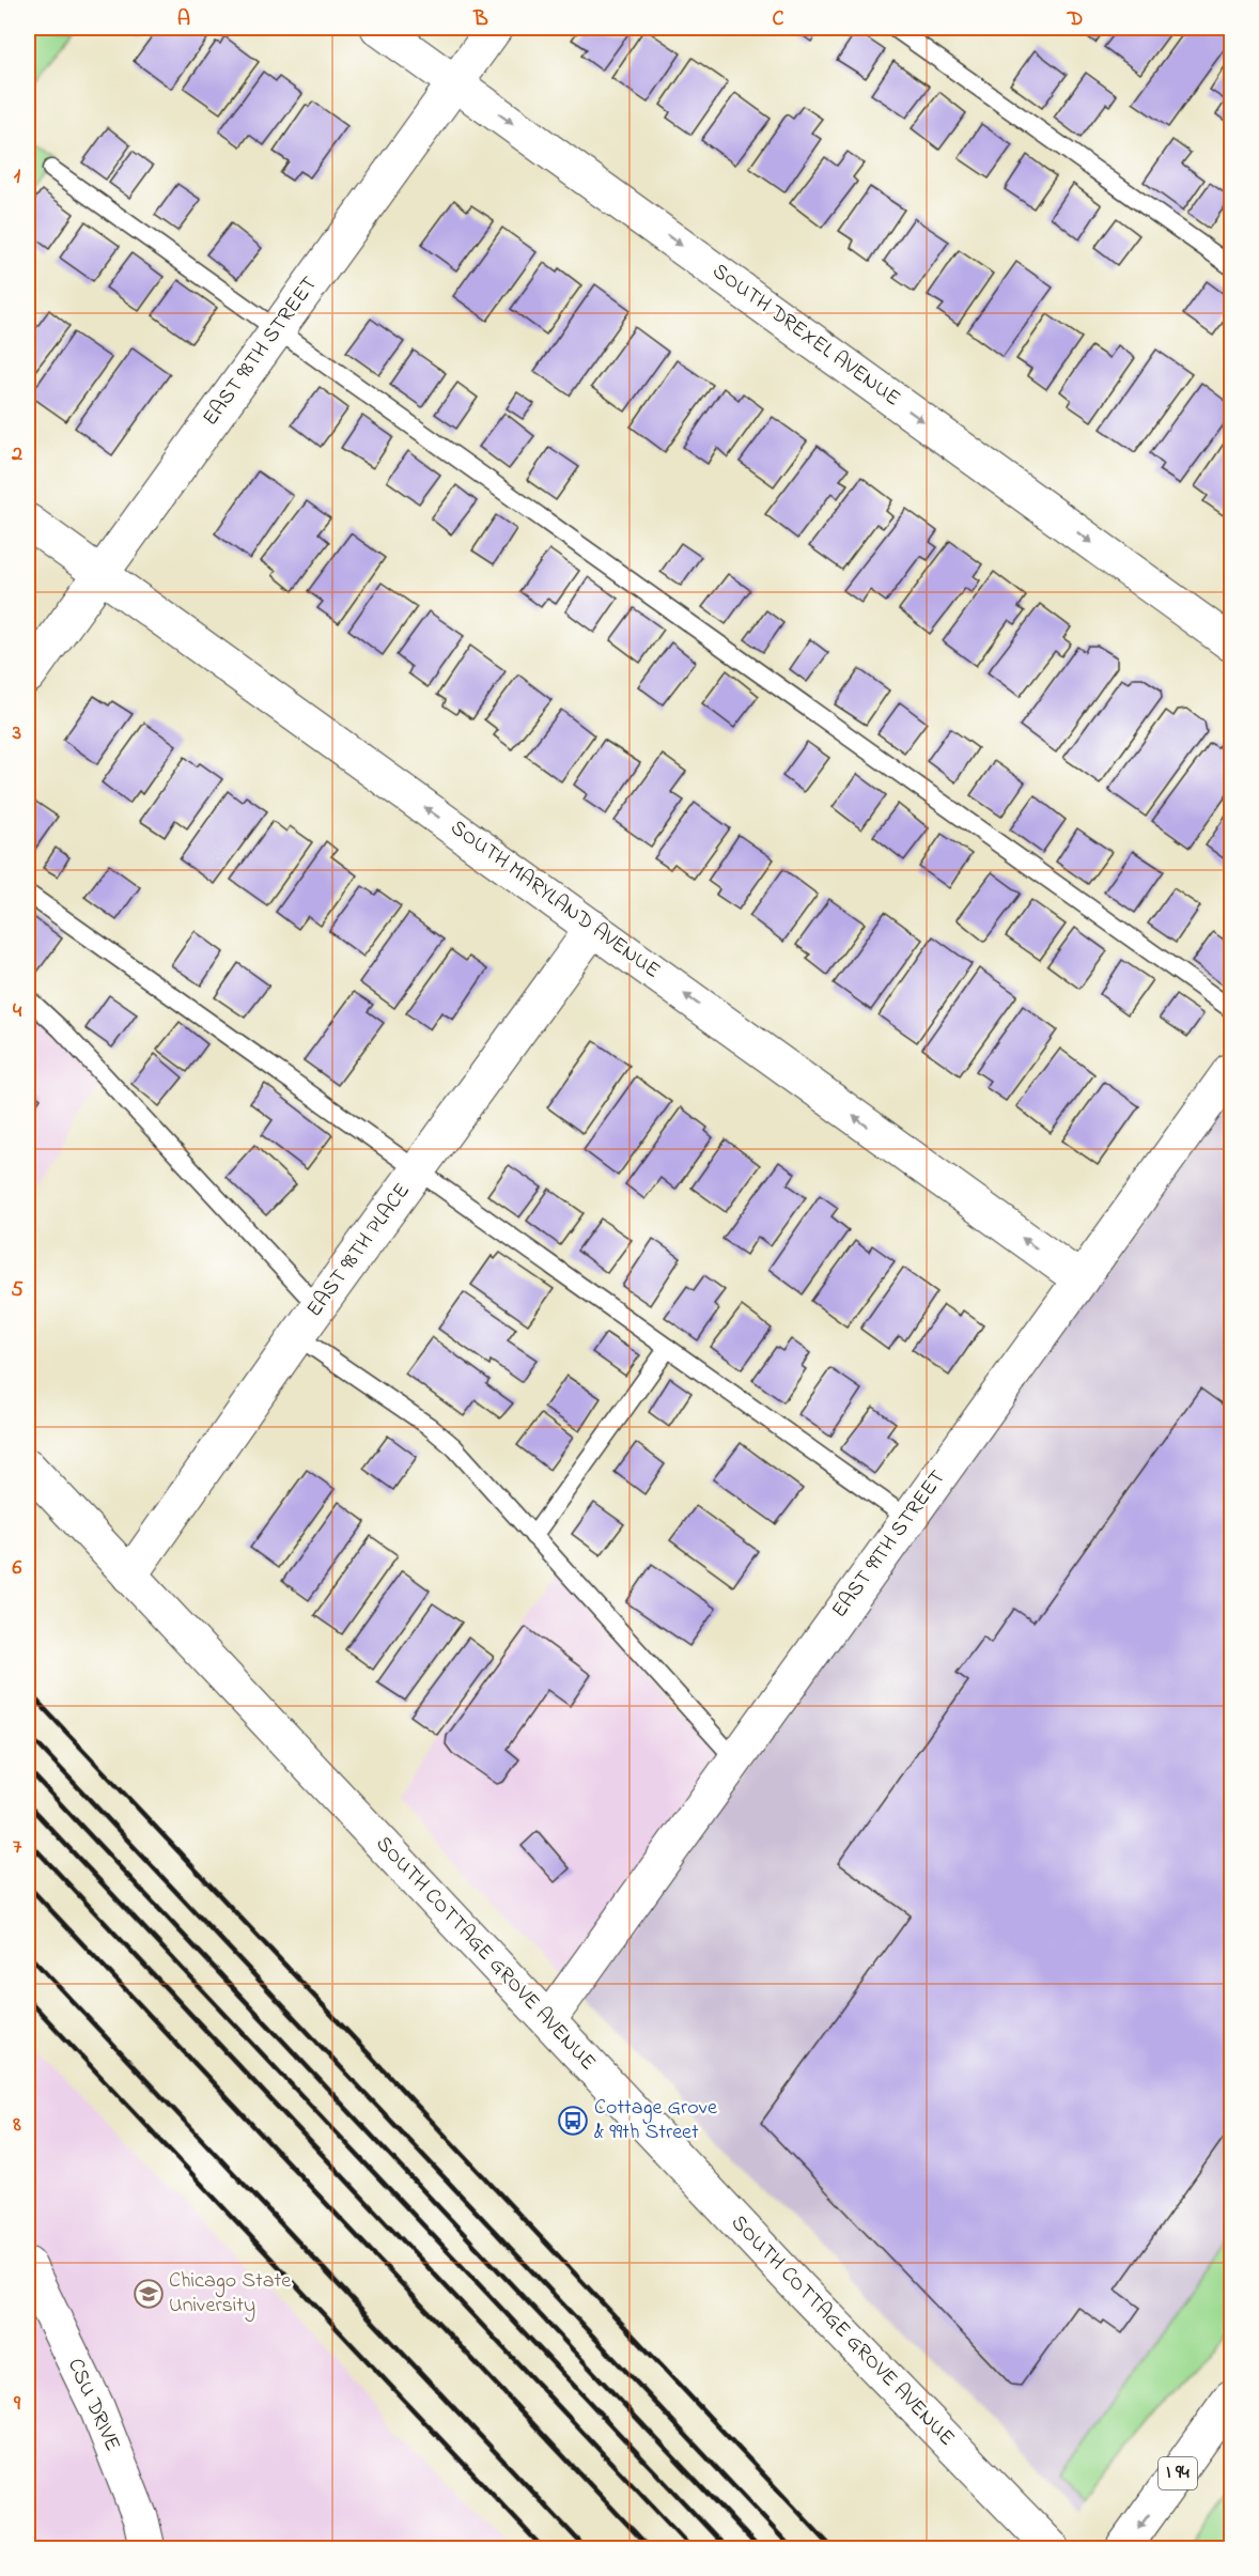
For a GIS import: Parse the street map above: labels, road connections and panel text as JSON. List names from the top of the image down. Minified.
{"streets":{"main road":["SOUTH DREXEL AVENUE","EAST 98TH STREET","SOUTH MARYLAND AVENUE","EAST 98TH PLACE","EAST 99TH STREET","SOUTH COTTAGE GROVE AVENUE","CSU DRIVE","I 94"]},"crossings":[["SOUTH DREXEL AVENUE","EAST 98TH STREET"],["EAST 98TH STREET","SOUTH MARYLAND AVENUE"],["SOUTH MARYLAND AVENUE","EAST 98TH PLACE"],["SOUTH MARYLAND AVENUE","EAST 99TH STREET"],["EAST 98TH PLACE","SOUTH COTTAGE GROVE AVENUE"],["EAST 99TH STREET","SOUTH COTTAGE GROVE AVENUE"]],"one_way":["SOUTH DREXEL AVENUE","SOUTH MARYLAND AVENUE"],"places":{"bus stop":["Cottage Grove & 99th Street"],"school or university":["Chicago State University"]},"grid":{"columns":["A","B","C","D"],"rows":["1","2","3","4","5","6","7","8","9"]}}
